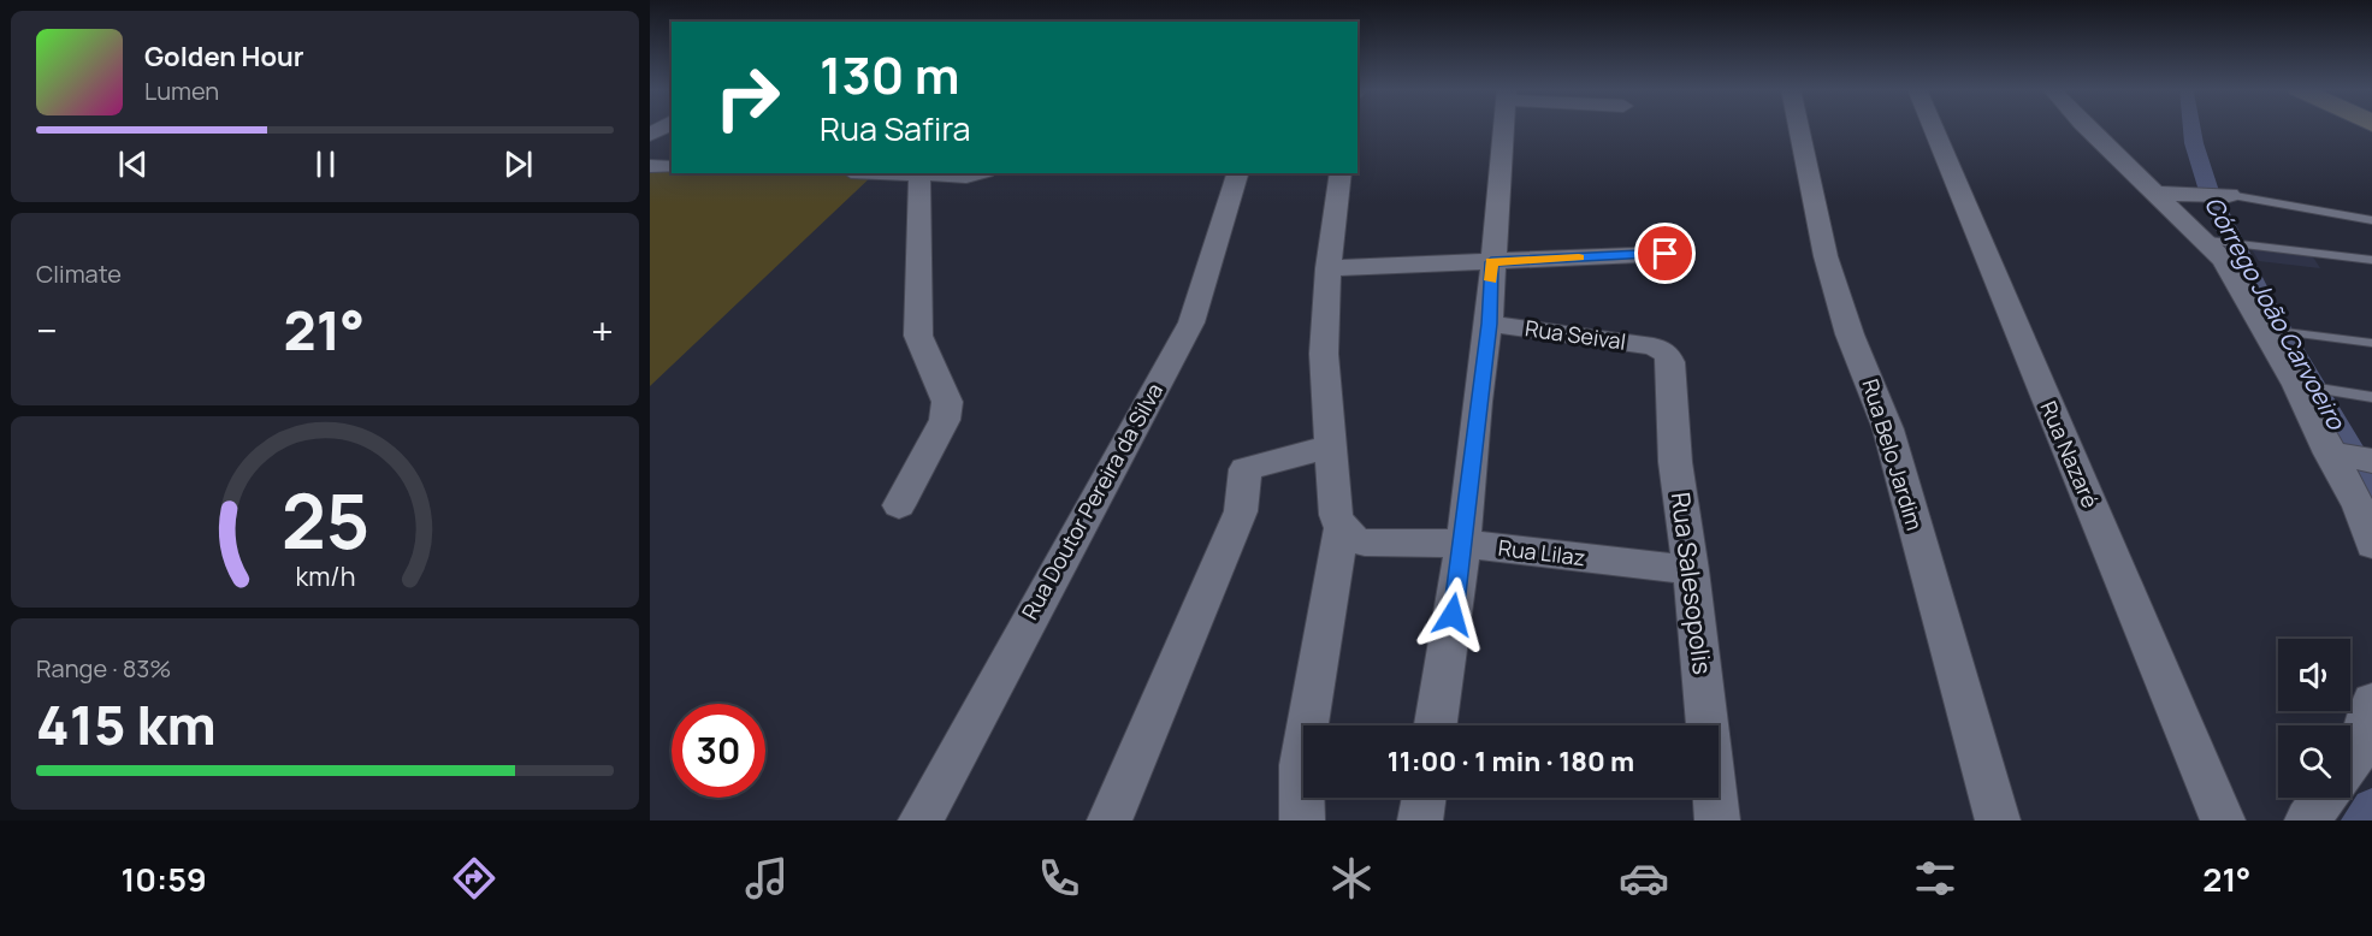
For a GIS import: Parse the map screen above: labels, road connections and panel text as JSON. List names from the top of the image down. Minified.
{"streets":{"street":["Rua Seival","Rua Belo Jardim","Rua Nazaré","Rua Doutor Pereira da Silva","Rua Lilaz","Rua Salesopolis"]},"crossings":[["Rua Seival","Rua Salesopolis"],["Rua Lilaz","Rua Salesopolis"]],"water":["Córrego João Carvoeiro"],"page":{"turn":["130 m","Rua Safira"],"song":["Golden Hour","Lumen"],"tile":["Climate",["Range · 83%","415 km"]],"heat":["−","21°","+"],"limit":"30","trip":"11:00 · 1 min · 180 m","tabs":["10:59","21°"],"gauge":["25","km/h"]}}
